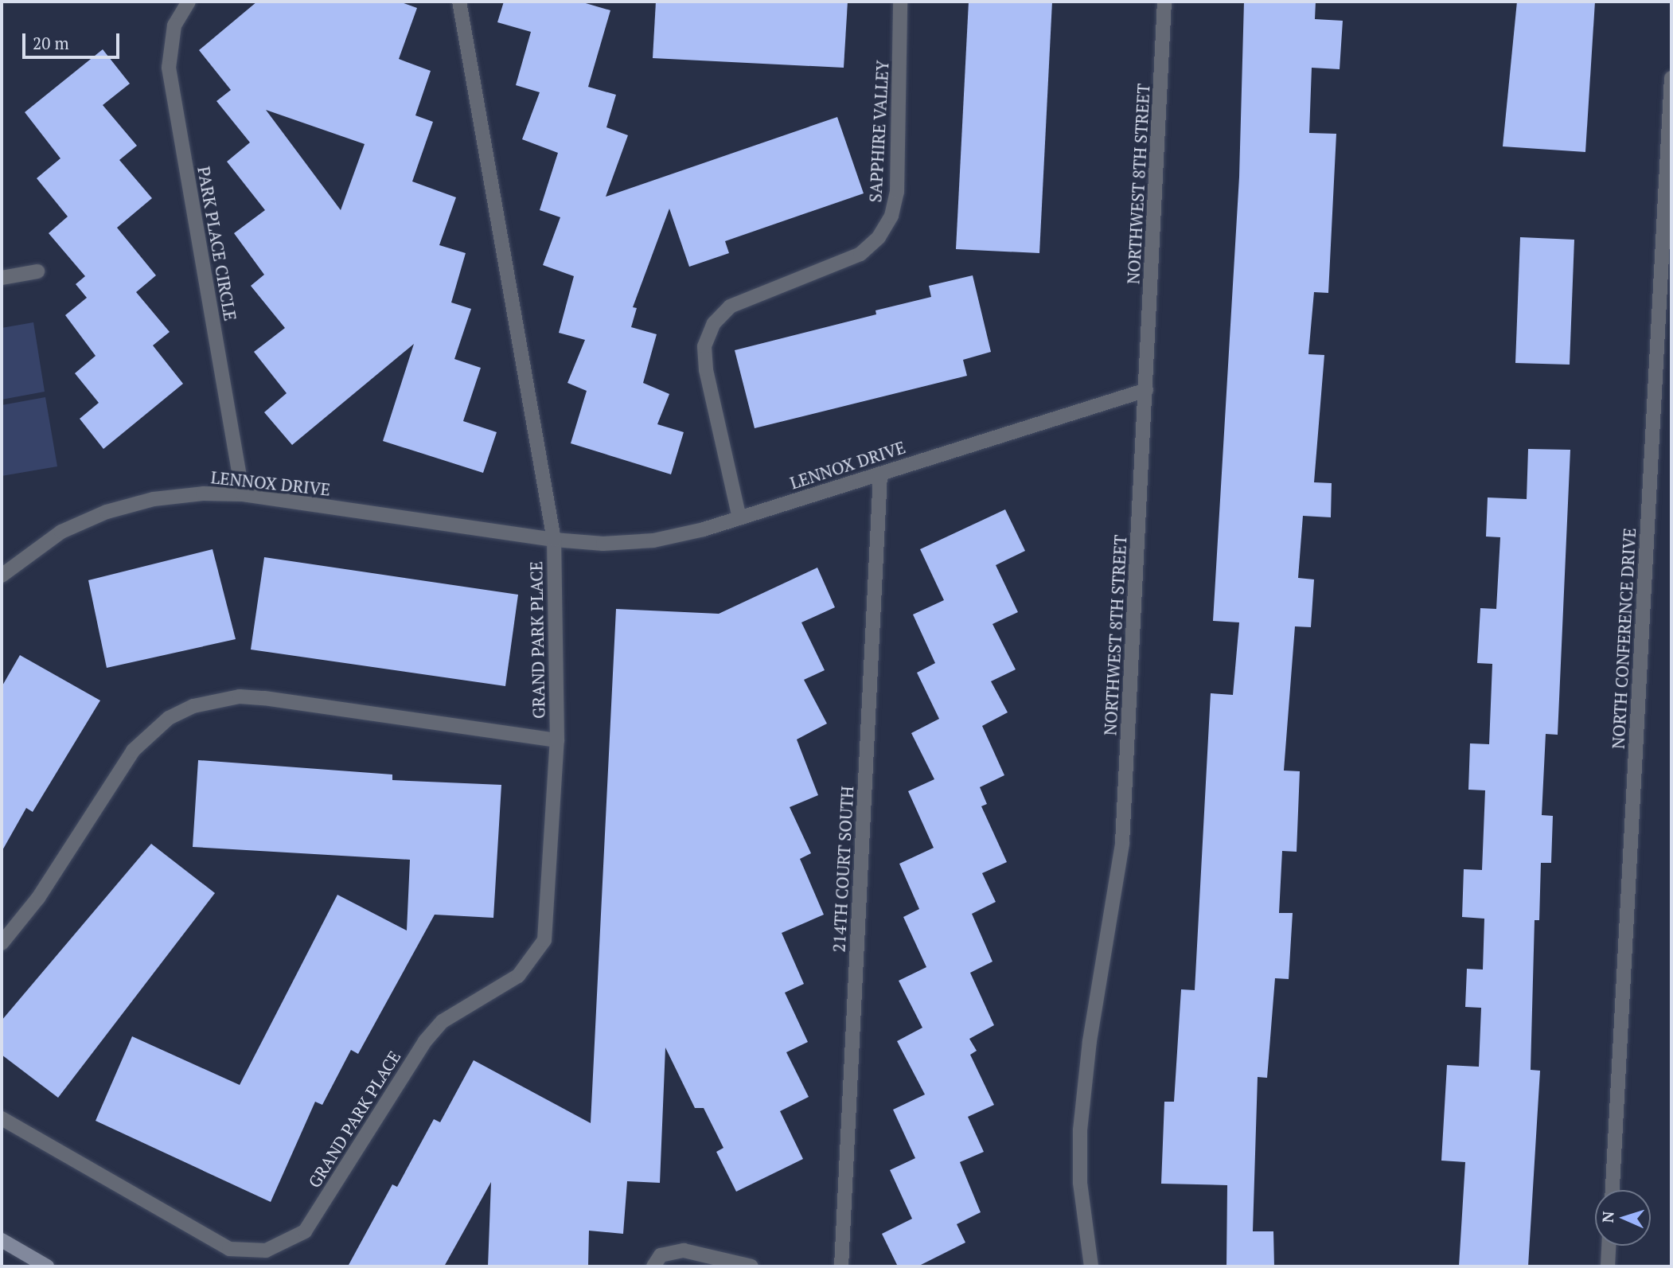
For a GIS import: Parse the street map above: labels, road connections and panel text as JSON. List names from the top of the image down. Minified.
{"streets":{"street":["SAPPHIRE VALLEY","NORTHWEST 8TH STREET","PARK PLACE CIRCLE","LENNOX DRIVE","NORTH CONFERENCE DRIVE","GRAND PARK PLACE","214TH COURT SOUTH"]},"crossings":[["SAPPHIRE VALLEY","LENNOX DRIVE"],["NORTHWEST 8TH STREET","LENNOX DRIVE"],["PARK PLACE CIRCLE","LENNOX DRIVE"],["LENNOX DRIVE","GRAND PARK PLACE"],["LENNOX DRIVE","214TH COURT SOUTH"]],"scale_bar":"20 m","north":"left"}
